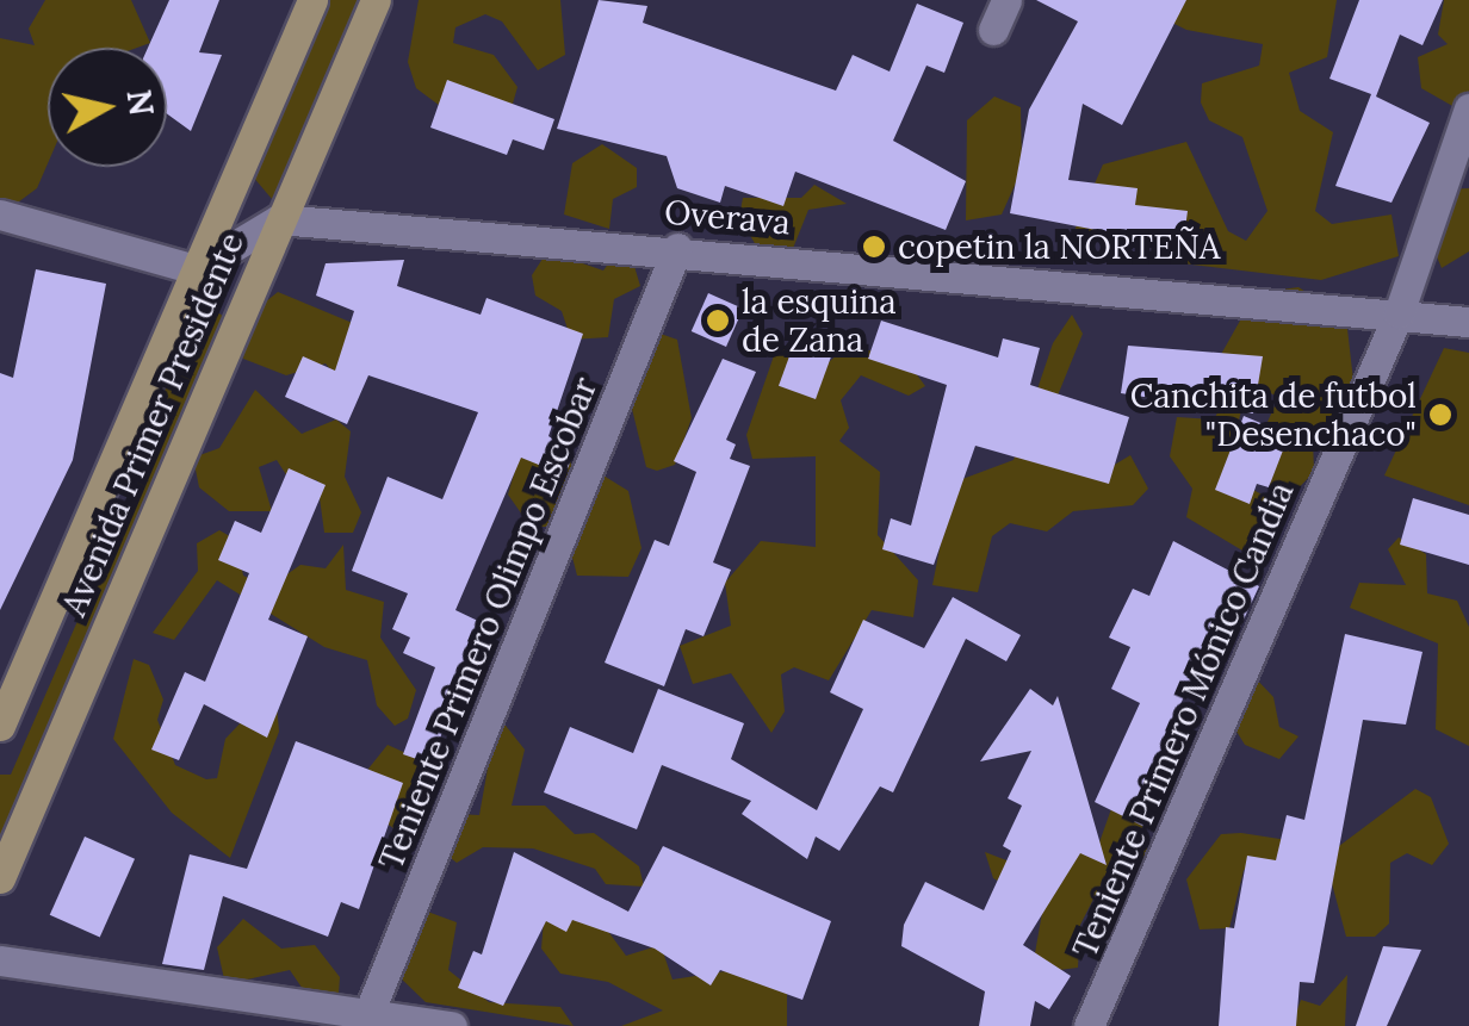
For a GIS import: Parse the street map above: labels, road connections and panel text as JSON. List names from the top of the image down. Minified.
{"streets":{"main road":["Avenida Primer Presidente"],"street":["Overava","Teniente Primero Olimpo Escobar","Teniente Primero Mónico Candia"]},"crossings":[["Overava","Avenida Primer Presidente"],["Overava","Teniente Primero Olimpo Escobar"],["Overava","Teniente Primero Mónico Candia"]],"places":["copetin la NORTEÑA","la esquina de Zana","Canchita de futbol \"Desenchaco\""],"north":"right"}
